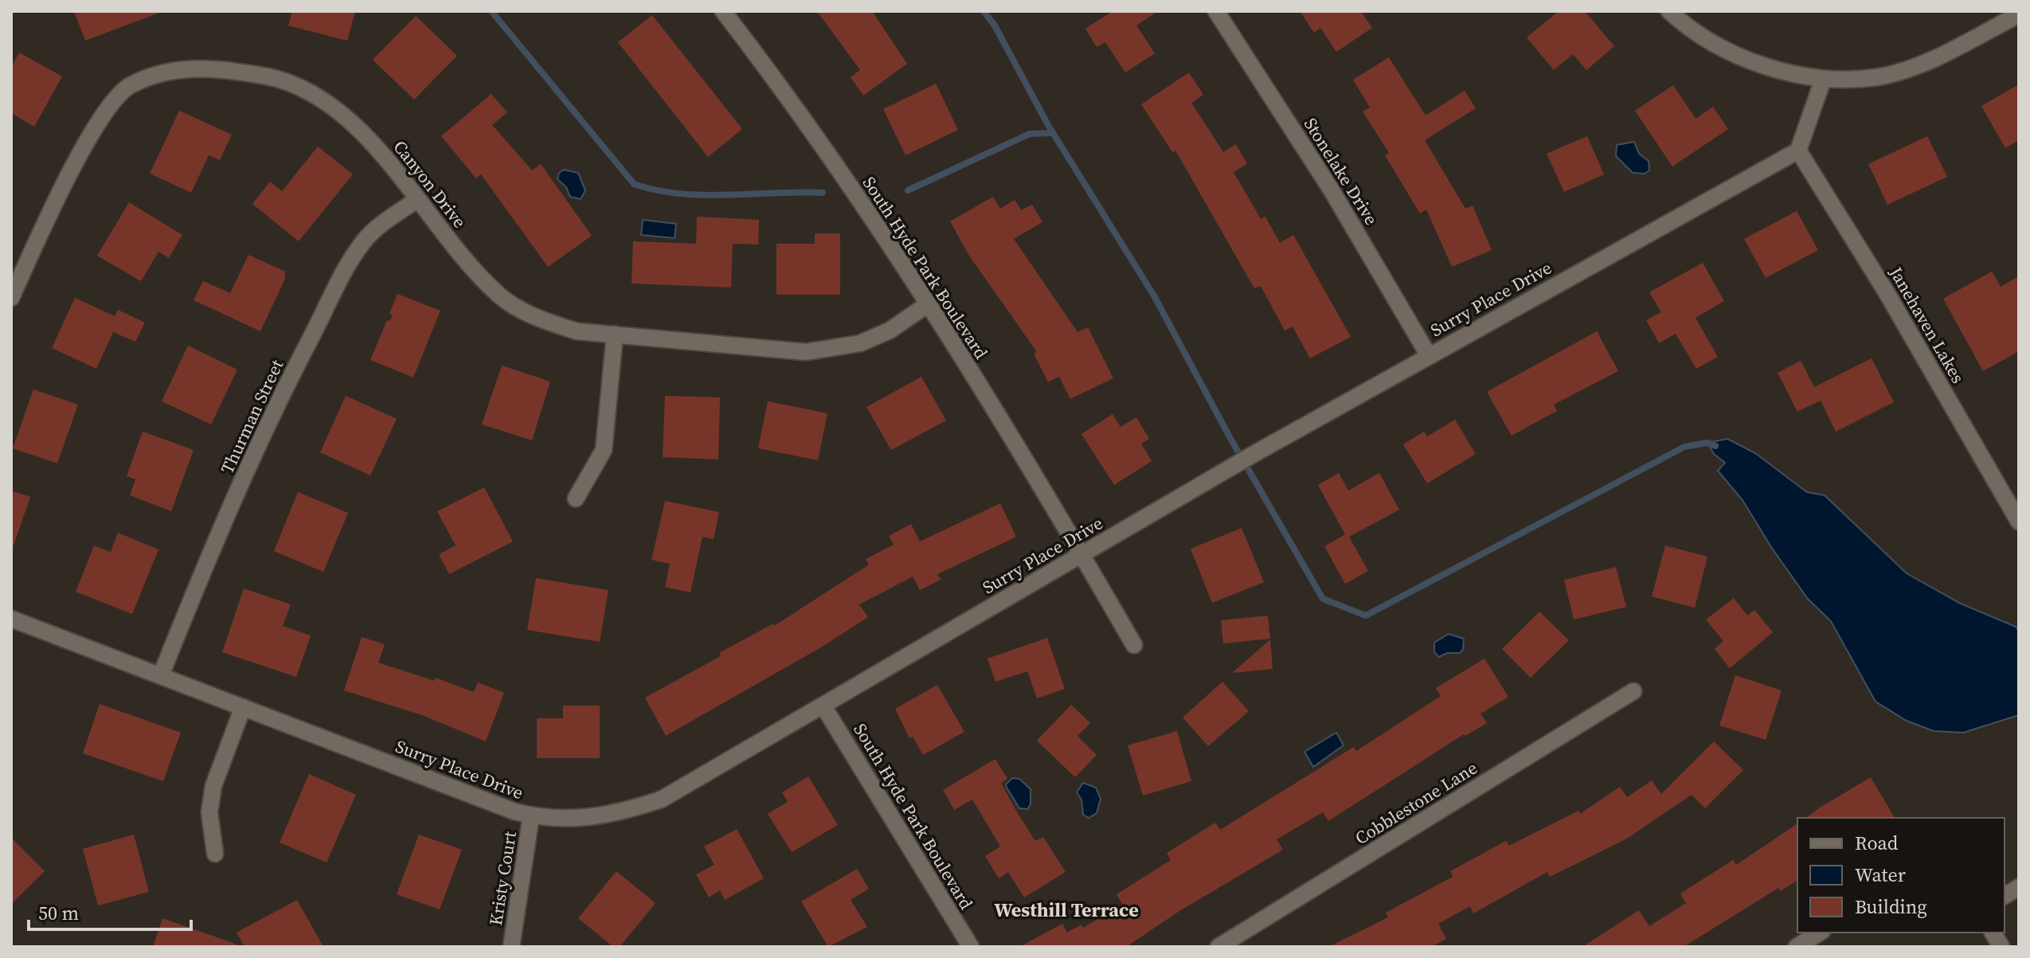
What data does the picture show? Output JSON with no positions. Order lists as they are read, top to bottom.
{
  "streets": {
    "street": [
      "Stonelake Drive",
      "Canyon Drive",
      "South Hyde Park Boulevard",
      "Surry Place Drive",
      "Janehaven Lakes",
      "Thurman Street",
      "Cobblestone Lane",
      "Kristy Court"
    ]
  },
  "crossings": [
    ["Stonelake Drive", "Surry Place Drive"],
    ["Canyon Drive", "South Hyde Park Boulevard"],
    ["Canyon Drive", "Thurman Street"],
    ["South Hyde Park Boulevard", "Surry Place Drive"],
    ["Surry Place Drive", "Janehaven Lakes"],
    ["Surry Place Drive", "Thurman Street"],
    ["Surry Place Drive", "Kristy Court"]
  ],
  "districts": ["Westhill Terrace"],
  "legend": ["Road", "Water", "Building"],
  "scale_bar": "50 m"
}
